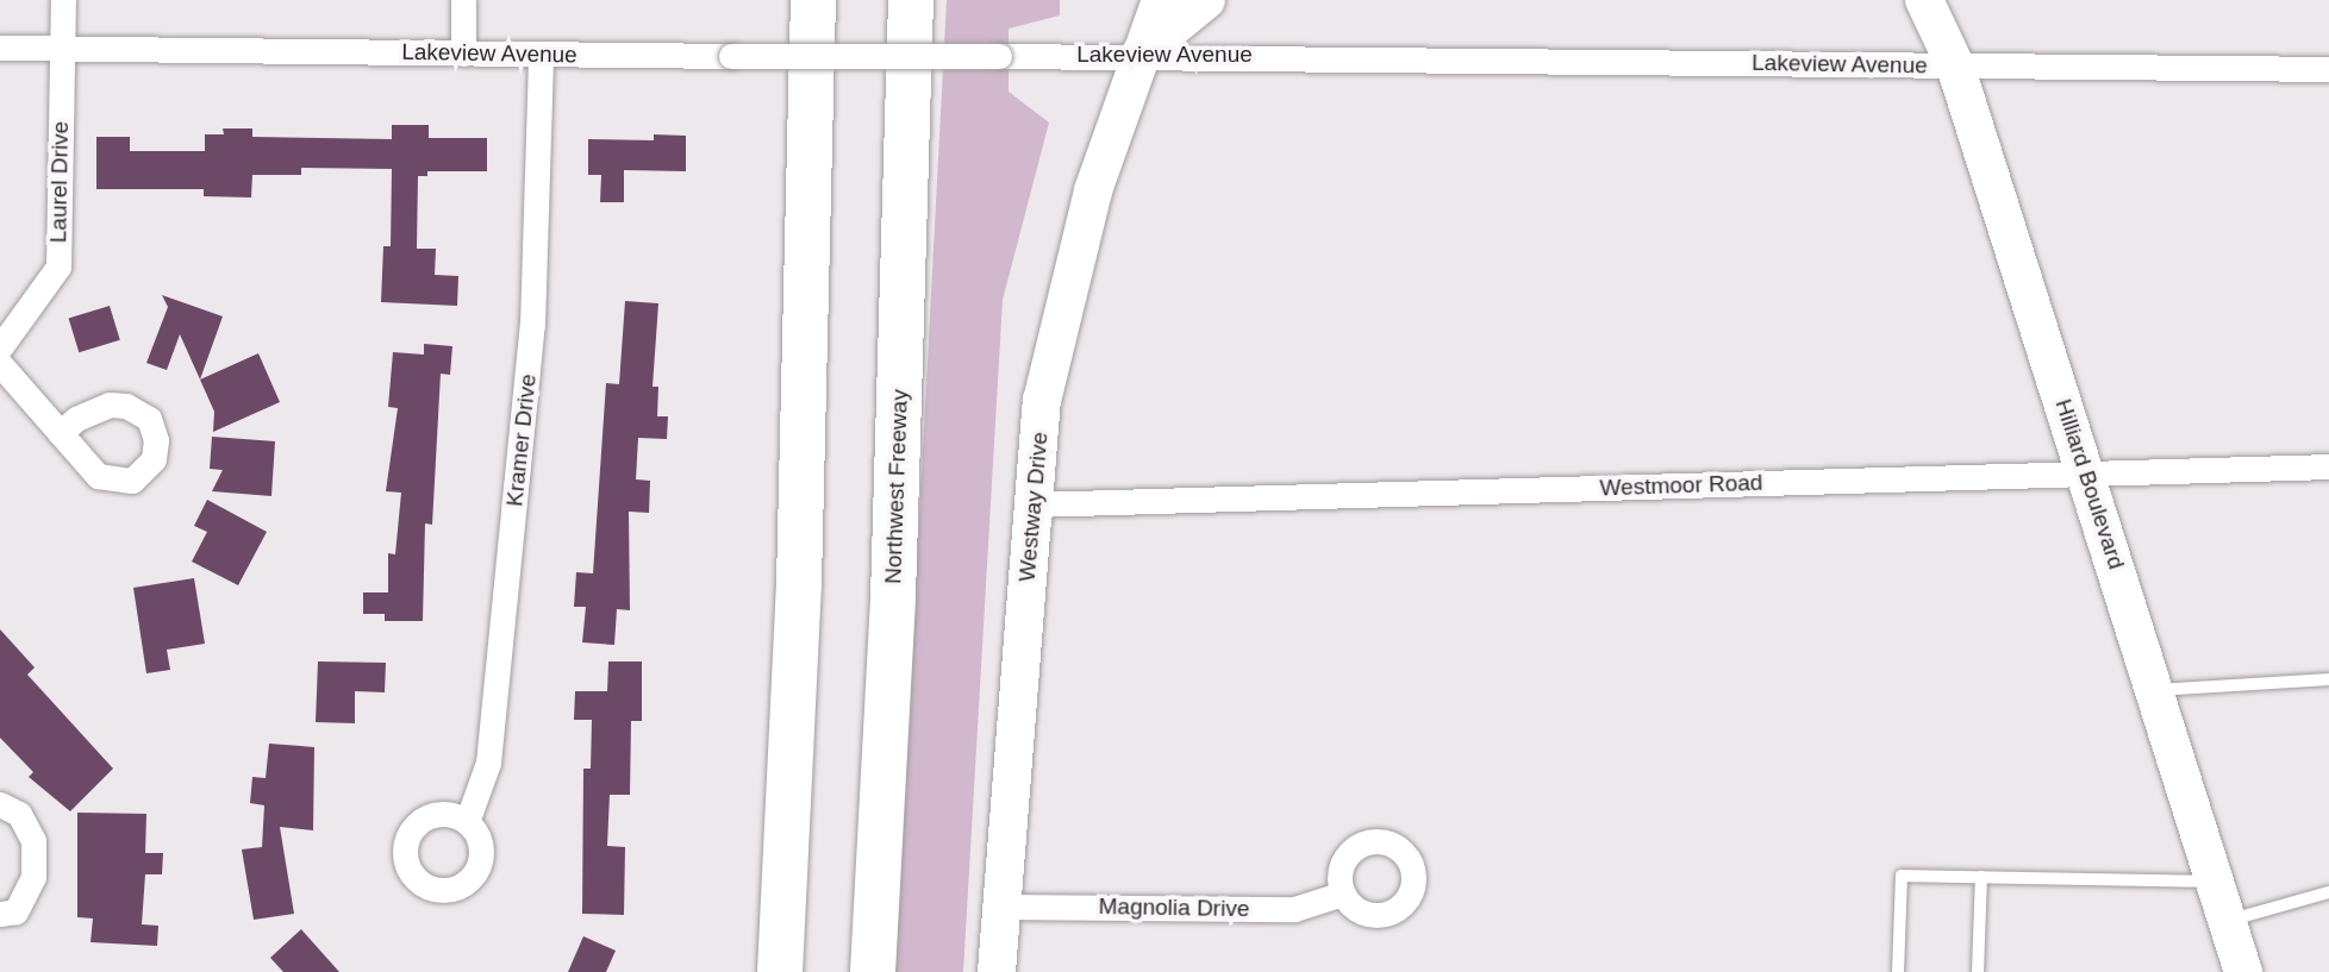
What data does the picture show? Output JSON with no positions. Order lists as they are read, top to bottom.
{
  "streets": {
    "highway": ["Northwest Freeway"],
    "main road": ["Hilliard Boulevard", "Westway Drive"],
    "street": [
      "Lakeview Avenue",
      "Laurel Drive",
      "Kramer Drive",
      "Westmoor Road",
      "Magnolia Drive"
    ]
  },
  "crossings": [
    ["Lakeview Avenue", "Laurel Drive"],
    ["Lakeview Avenue", "Kramer Drive"],
    ["Lakeview Avenue", "Hilliard Boulevard"],
    ["Lakeview Avenue", "Westway Drive"],
    ["Hilliard Boulevard", "Westmoor Road"],
    ["Westmoor Road", "Westway Drive"],
    ["Westway Drive", "Magnolia Drive"]
  ]
}
